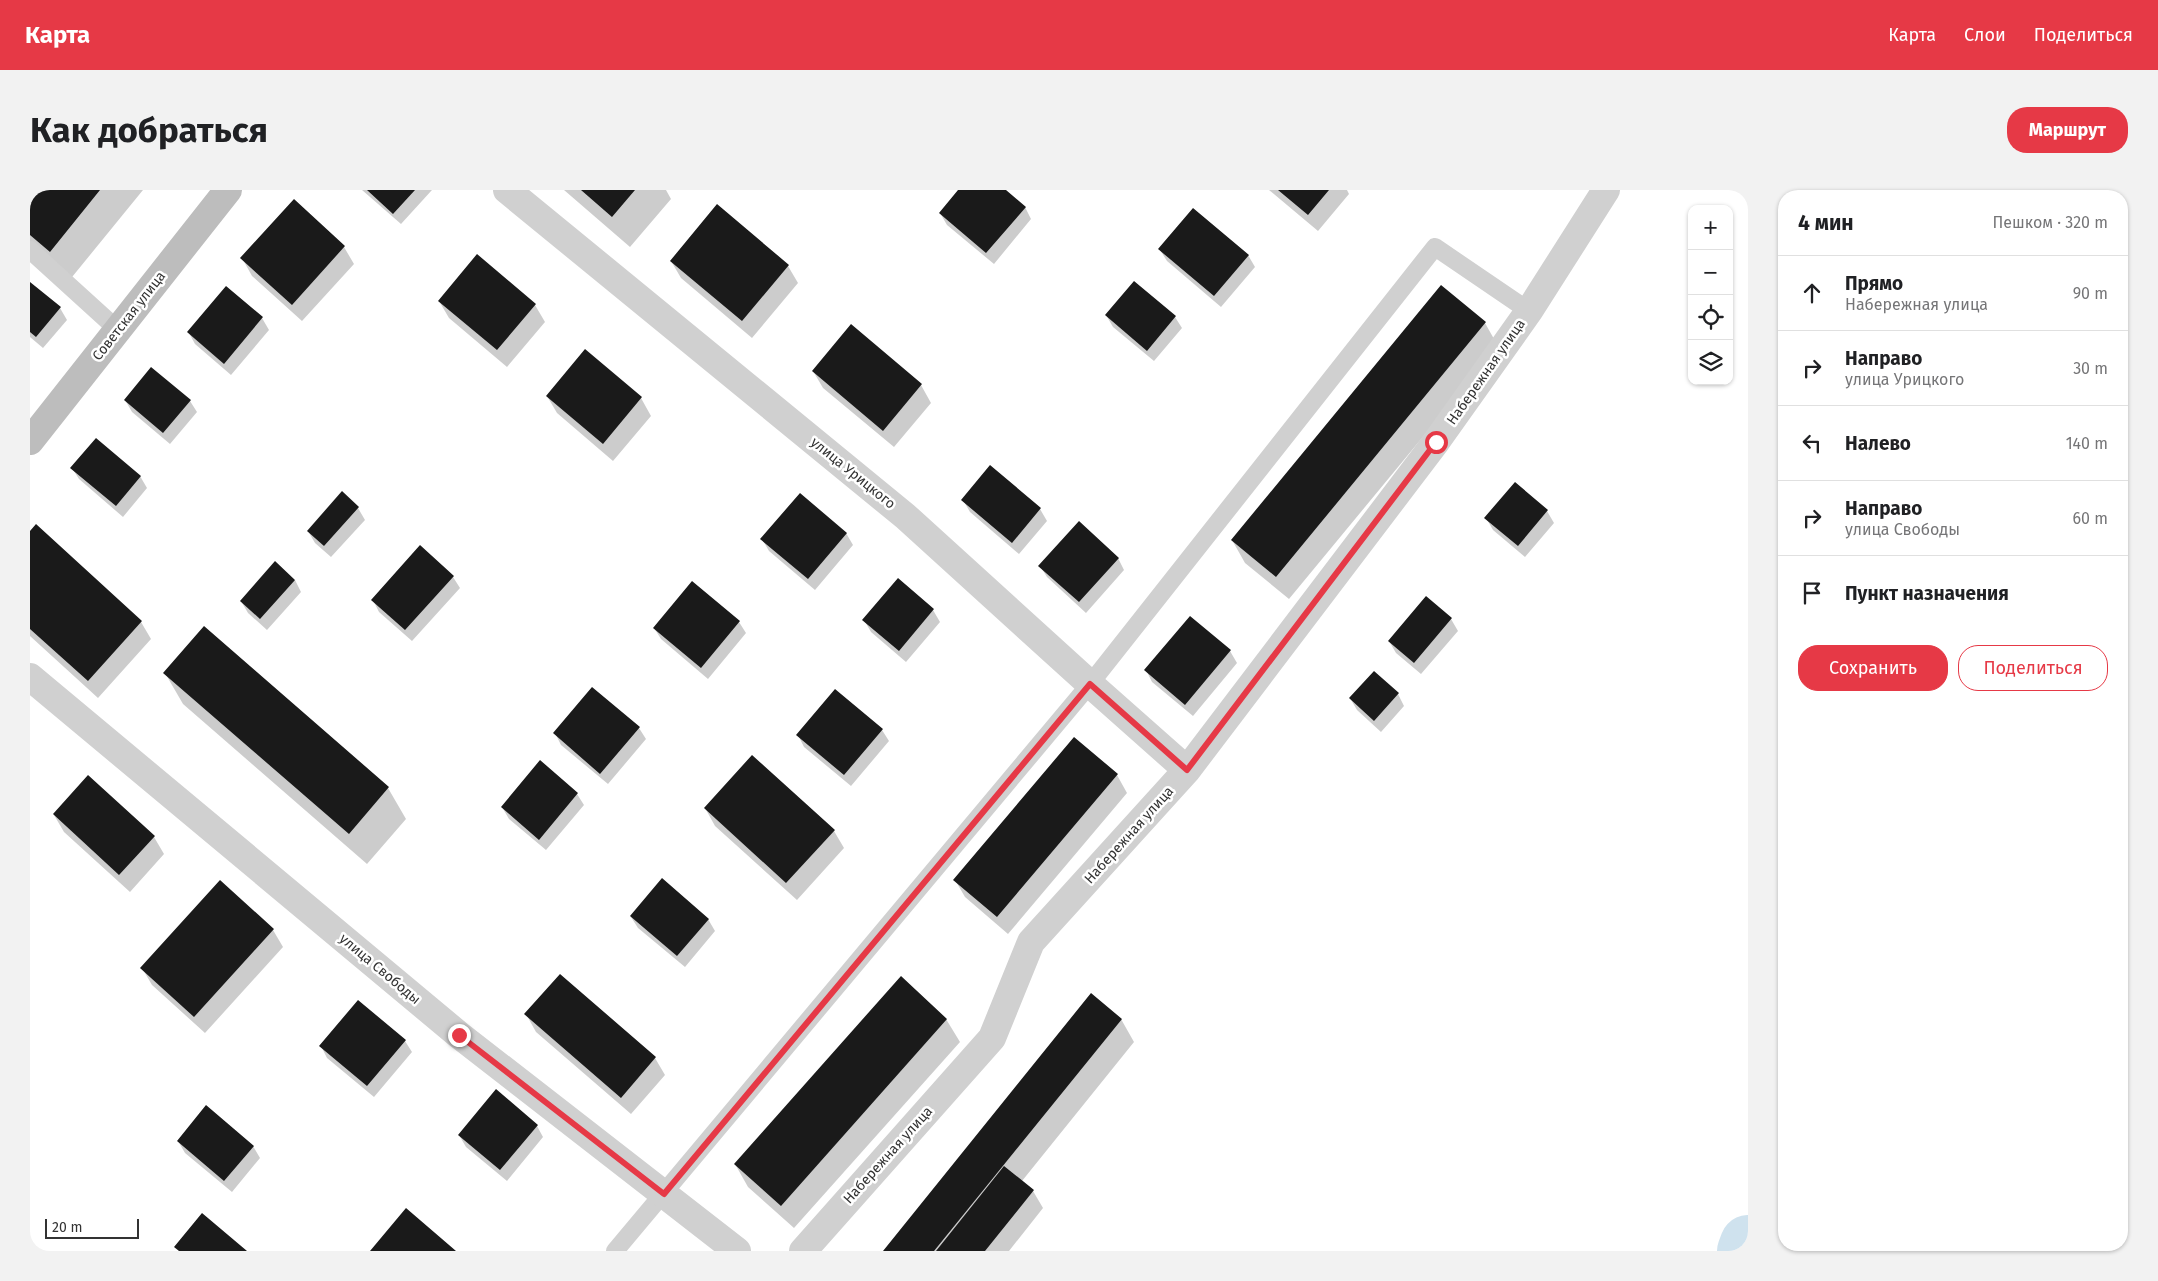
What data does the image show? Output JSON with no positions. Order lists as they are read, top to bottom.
{
  "streets": {
    "main road": ["Советская улица"],
    "street": ["Набережная улица", "улица Урицкого", "улица Свободы"]
  },
  "crossings": [
    ["Набережная улица", "улица Урицкого"]
  ],
  "scale_bar": "20 m",
  "page": {
    "header": "Карта",
    "nav": ["Карта", "Слои", "Поделиться"],
    "buttons": [
      "Маршрут",
      ["Сохранить", "Поделиться"]
    ],
    "title": "Как добраться",
    "heading": ["4 мин", "Пешком · 320 m"],
    "map_buttons": ["+", "−"],
    "list": [
      ["Прямо", "Набережная улица", "90 m"],
      ["Направо", "улица Урицкого", "30 m"],
      ["Налево", "140 m"],
      ["Направо", "улица Свободы", "60 m"],
      "Пункт назначения"
    ],
    "scale": "20 m"
  }
}
